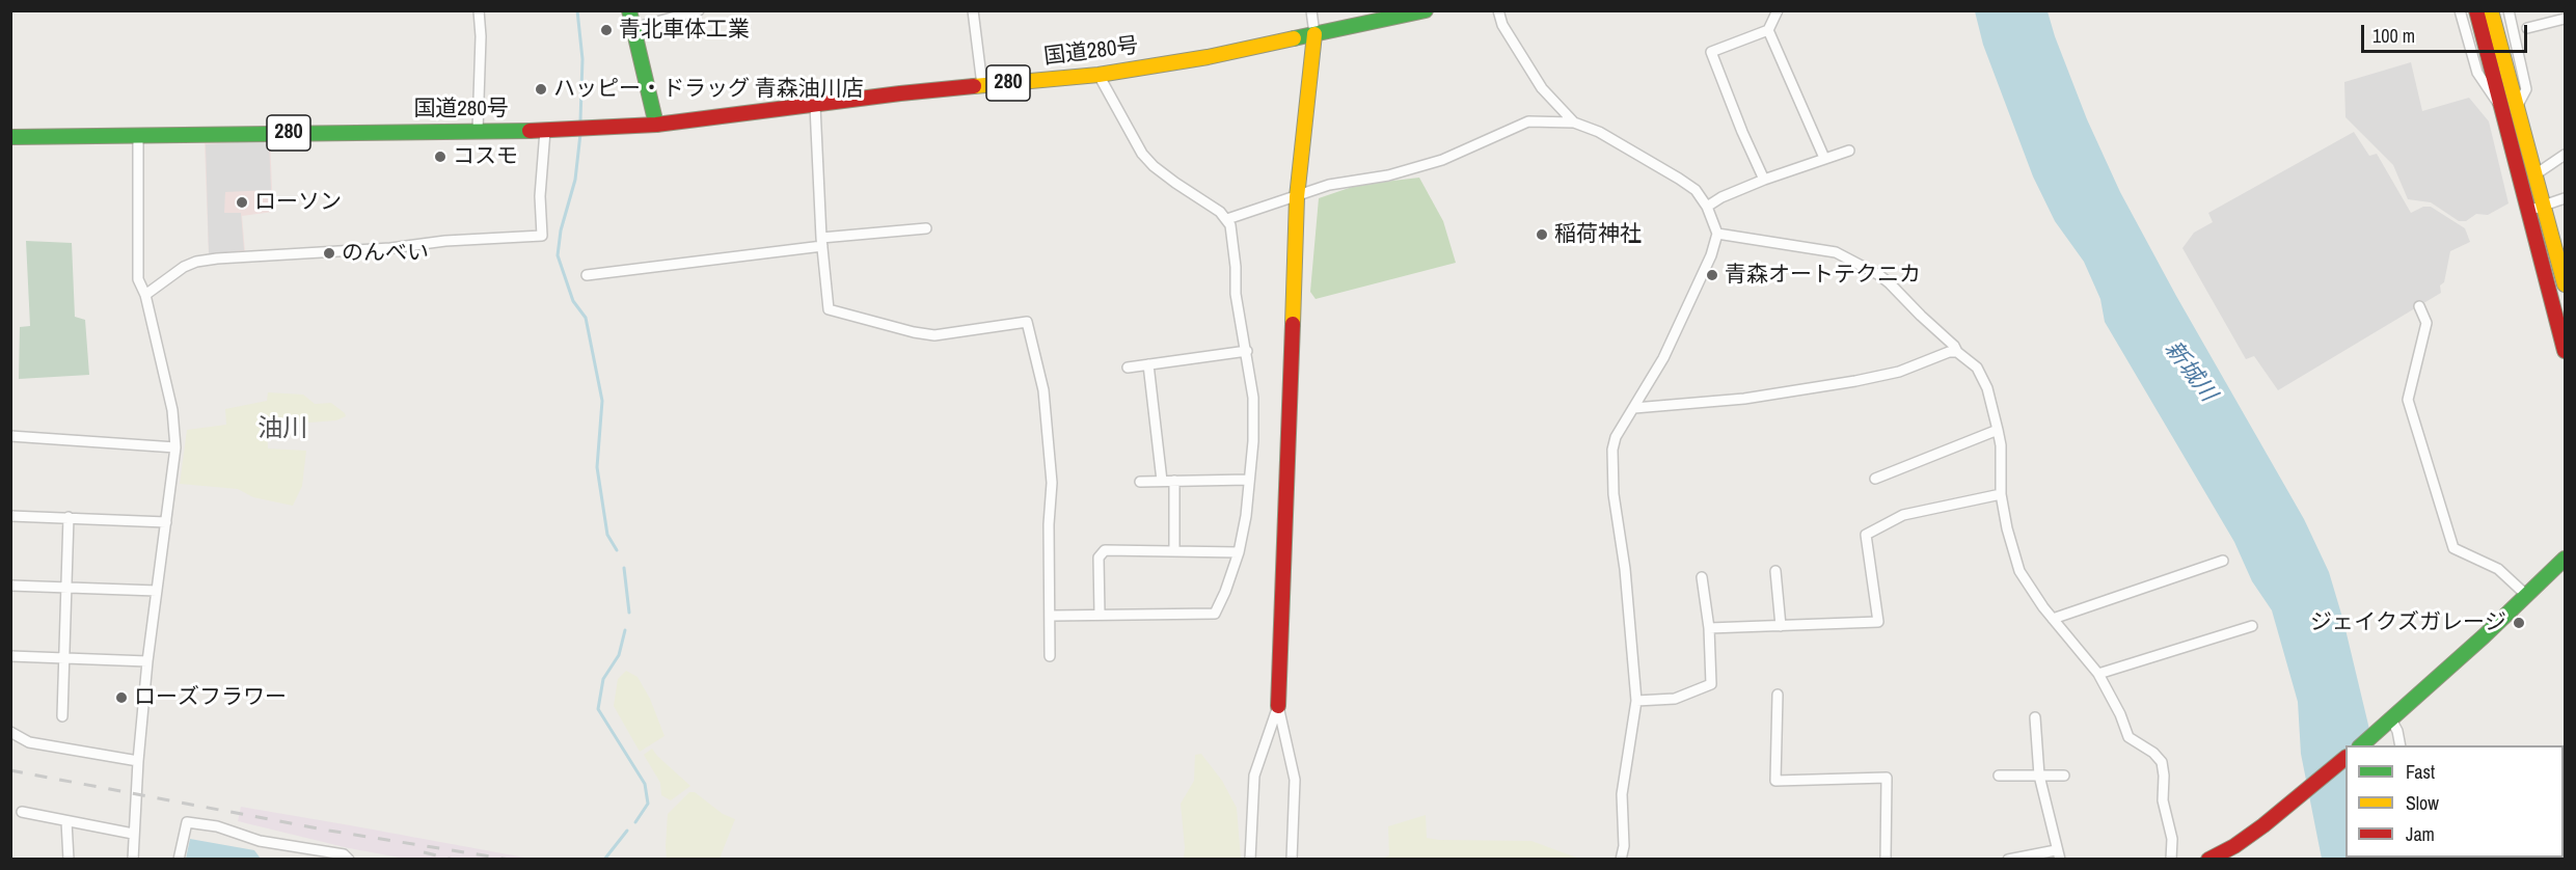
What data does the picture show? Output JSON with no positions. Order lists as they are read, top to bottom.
{
  "streets": {
    "main road": ["国道280号", "280"]
  },
  "districts": ["油川"],
  "water": ["新城川"],
  "places": [
    "青北車体工業",
    "ハッピー・ドラッグ 青森油川店",
    "コスモ",
    "ローソン",
    "稲荷神社",
    "のんべい",
    "青森オートテクニカ",
    "ジェイクズガレージ",
    "ローズフラワー"
  ],
  "legend": ["Fast", "Slow", "Jam"],
  "scale_bar": "100 m"
}
